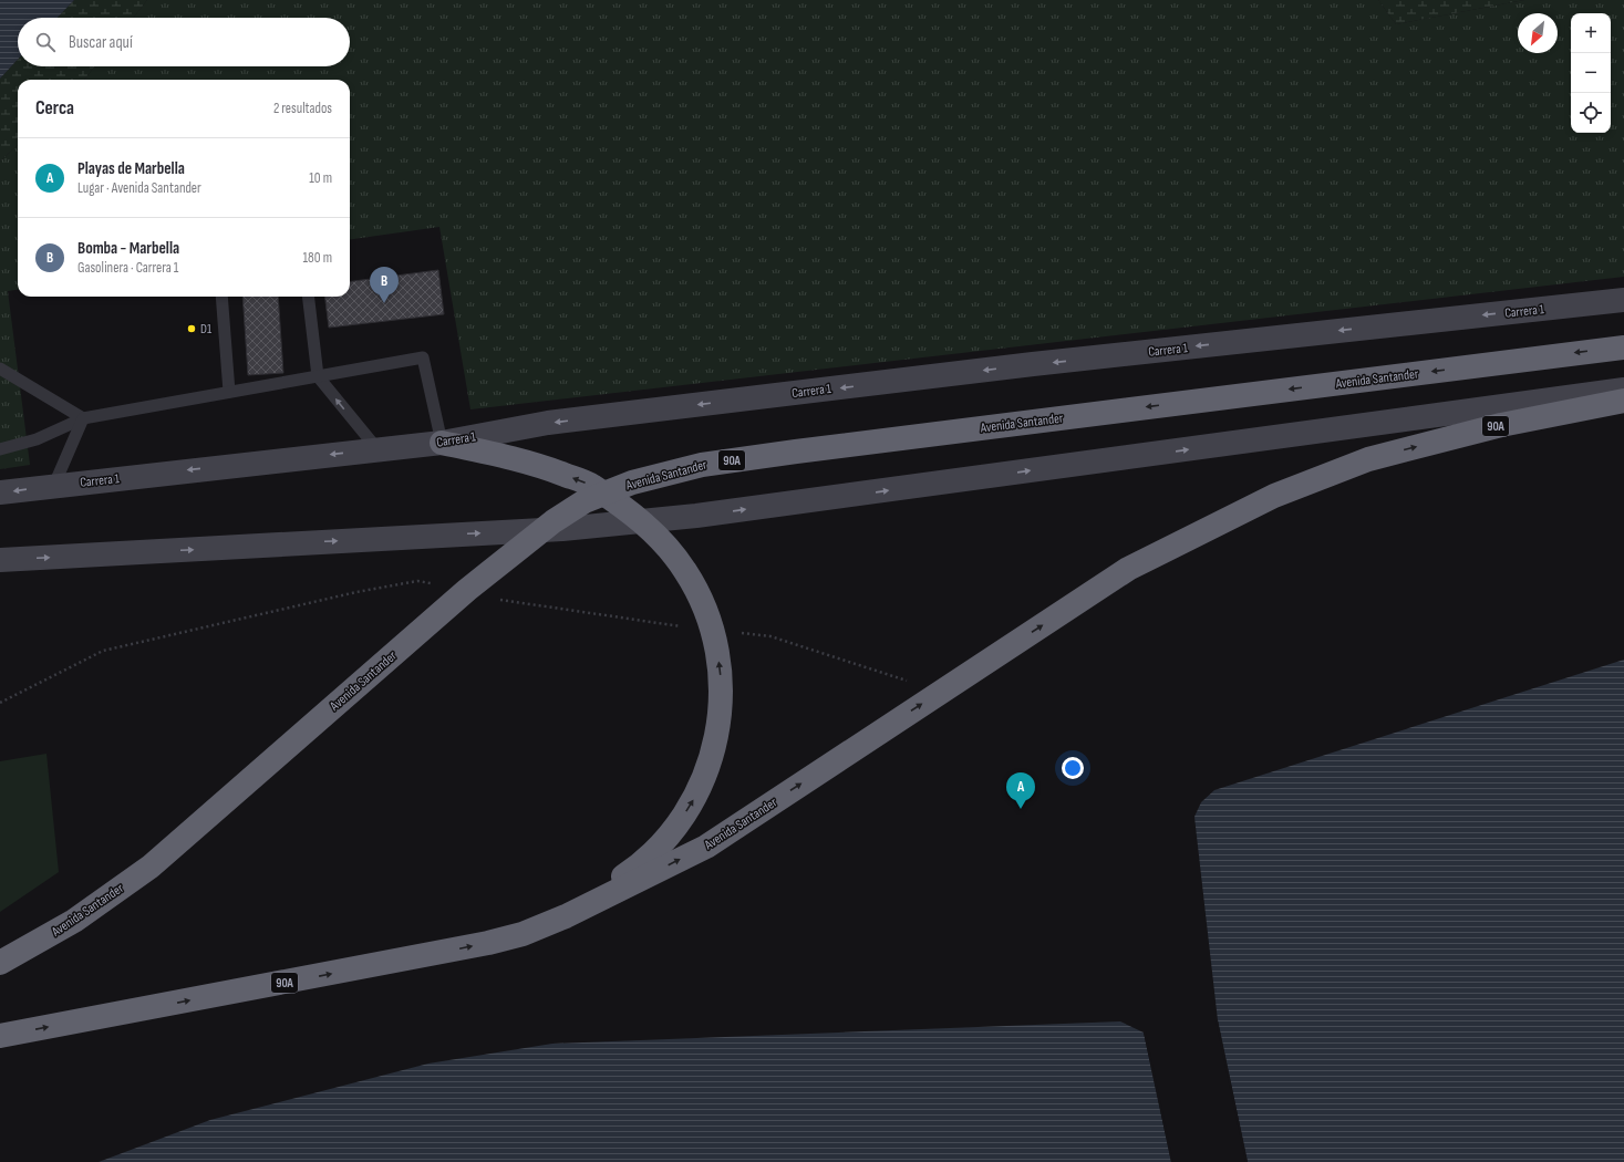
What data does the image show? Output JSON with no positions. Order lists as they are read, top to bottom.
{
  "streets": {
    "highway": ["Avenida Santander", "90A"],
    "main road": ["Carrera 1"]
  },
  "places": ["D1"],
  "north": "bottom left",
  "page": {
    "map_buttons": ["+", "−"],
    "search": "Buscar aquí",
    "heading": ["Cerca", "2 resultados"],
    "list": [
      {
        "mark": "A",
        "name": "Playas de Marbella",
        "note": "Lugar · Avenida Santander",
        "value": "10 m"
      },
      {
        "mark": "B",
        "name": "Bomba - Marbella",
        "note": "Gasolinera · Carrera 1",
        "value": "180 m"
      }
    ],
    "pins": ["B", "A"]
  }
}
